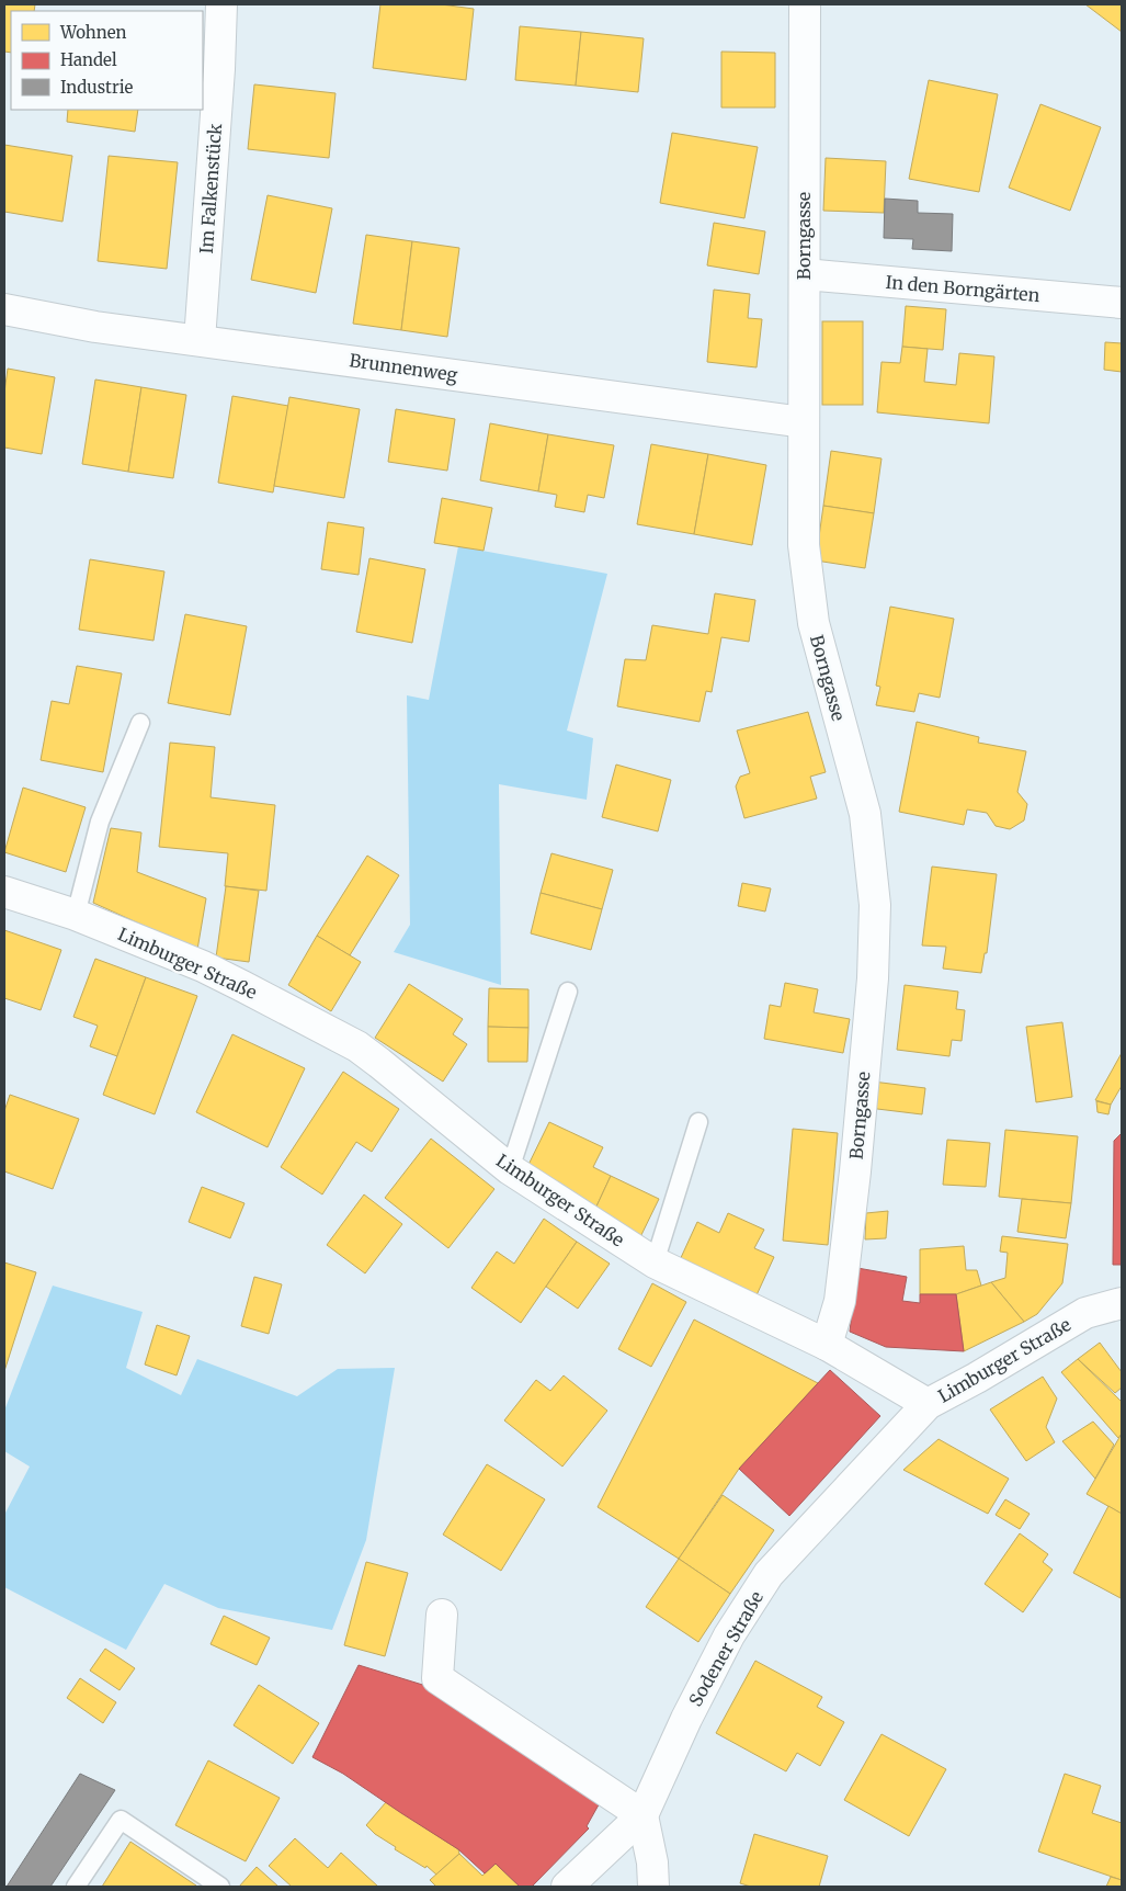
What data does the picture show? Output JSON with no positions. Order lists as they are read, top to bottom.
{
  "streets": {
    "street": [
      "Im Falkenstück",
      "Borngasse",
      "In den Borngärten",
      "Brunnenweg",
      "Limburger Straße",
      "Sodener Straße"
    ]
  },
  "crossings": [
    ["Im Falkenstück", "Brunnenweg"],
    ["Borngasse", "In den Borngärten"],
    ["Borngasse", "Brunnenweg"],
    ["Borngasse", "Limburger Straße"],
    ["Limburger Straße", "Sodener Straße"]
  ],
  "legend": ["Wohnen", "Handel", "Industrie"]
}
